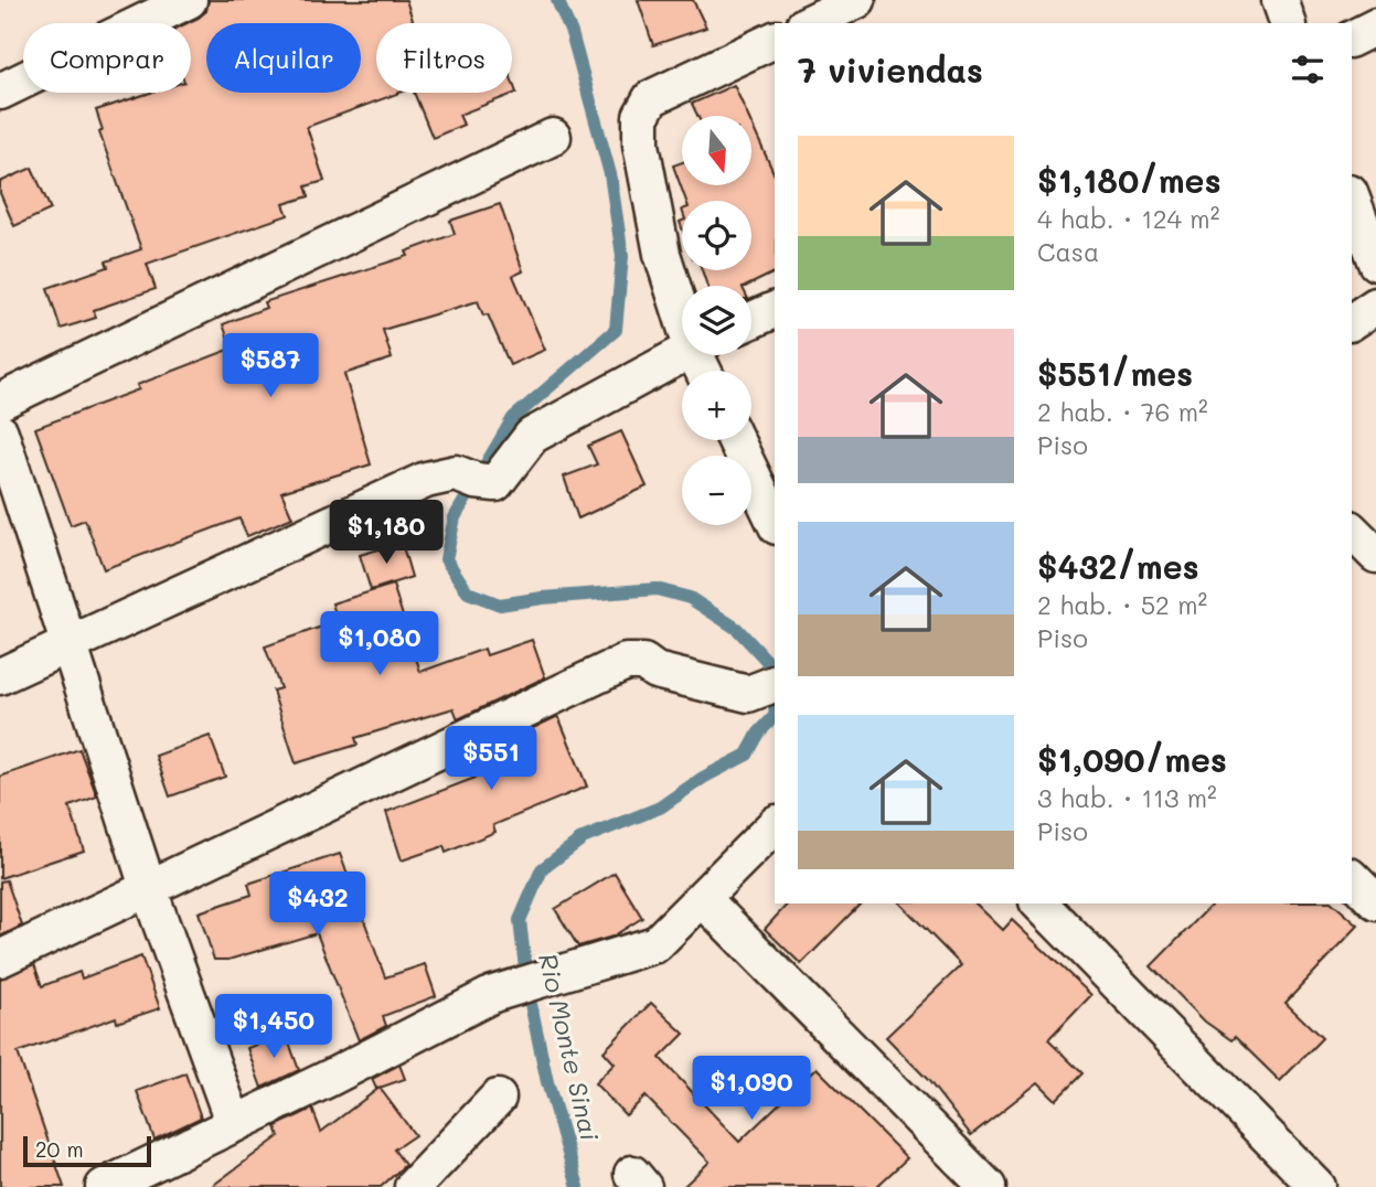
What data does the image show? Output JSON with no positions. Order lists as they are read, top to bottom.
{
  "water": ["Rio Monte Sinai"],
  "scale_bar": "20 m",
  "north": "bottom",
  "page": {
    "chip": ["Comprar", "Alquilar", "Filtros"],
    "heading": "7 viviendas",
    "map_buttons": ["+", "−"],
    "list": [
      {
        "name": "$1,180/mes",
        "note": "4 hab. · 124 m² · Casa"
      },
      {
        "name": "$551/mes",
        "note": "2 hab. · 76 m² · Piso"
      },
      {
        "name": "$432/mes",
        "note": "2 hab. · 52 m² · Piso"
      },
      {
        "name": "$1,090/mes",
        "note": "3 hab. · 113 m² · Piso"
      }
    ],
    "price": [
      "$587",
      "$1,180",
      "$1,080",
      "$551",
      "$432",
      "$1,450",
      "$1,090"
    ],
    "scale": "20 m"
  }
}
